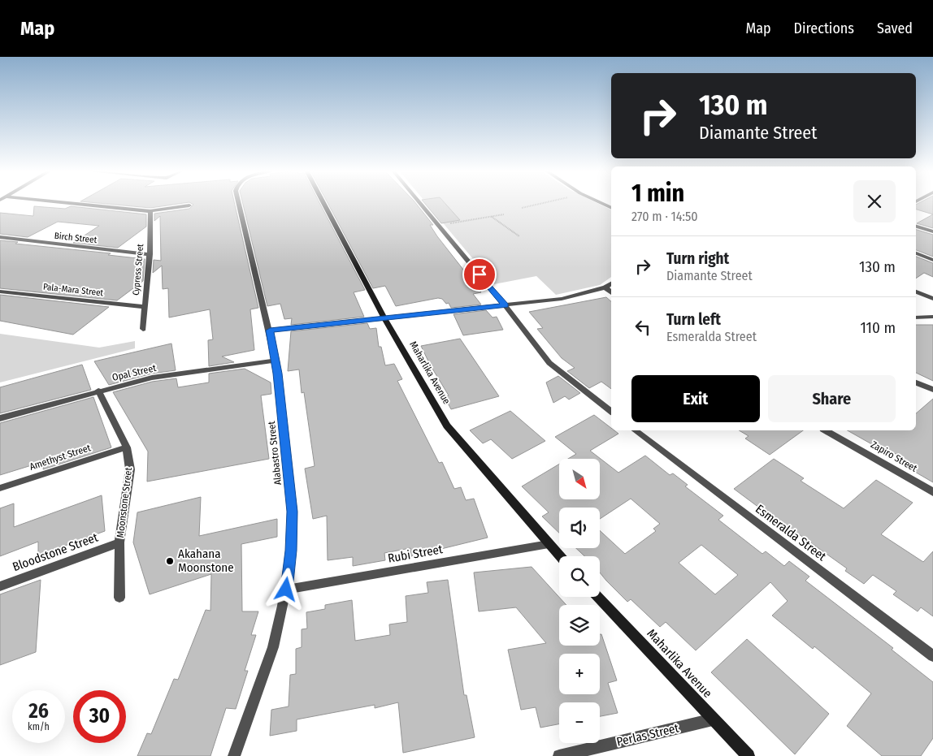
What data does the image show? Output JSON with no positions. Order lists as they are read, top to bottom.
{
  "streets": {
    "street": [
      "Birch Street",
      "Cypress Street",
      "Pala-Mara Street",
      "Opal Street",
      "Maharlika Avenue",
      "Alabastro Street",
      "Zapiro Street",
      "Amethyst Street",
      "Moonstone Street",
      "Esmeralda Street",
      "Bloodstone Street",
      "Rubi Street",
      "Perlas Street"
    ]
  },
  "crossings": [
    ["Birch Street", "Cypress Street"],
    ["Cypress Street", "Pala-Mara Street"],
    ["Opal Street", "Alabastro Street"],
    ["Opal Street", "Moonstone Street"],
    ["Maharlika Avenue", "Rubi Street"],
    ["Maharlika Avenue", "Perlas Street"],
    ["Alabastro Street", "Rubi Street"],
    ["Amethyst Street", "Moonstone Street"],
    ["Moonstone Street", "Bloodstone Street"]
  ],
  "places": ["Akahana Moonstone"],
  "north": "bottom right",
  "page": {
    "header": "Map",
    "nav": ["Map", "Directions", "Saved"],
    "turn": ["130 m", "Diamante Street"],
    "heading": ["1 min", "270 m · 14:50"],
    "list": [
      {
        "name": "Turn right",
        "note": "Diamante Street",
        "value": "130 m"
      },
      {
        "name": "Turn left",
        "note": "Esmeralda Street",
        "value": "110 m"
      }
    ],
    "buttons": ["Exit", "Share"],
    "map_buttons": ["+", "−"],
    "speed": "26 km/h",
    "limit": "30"
  }
}
